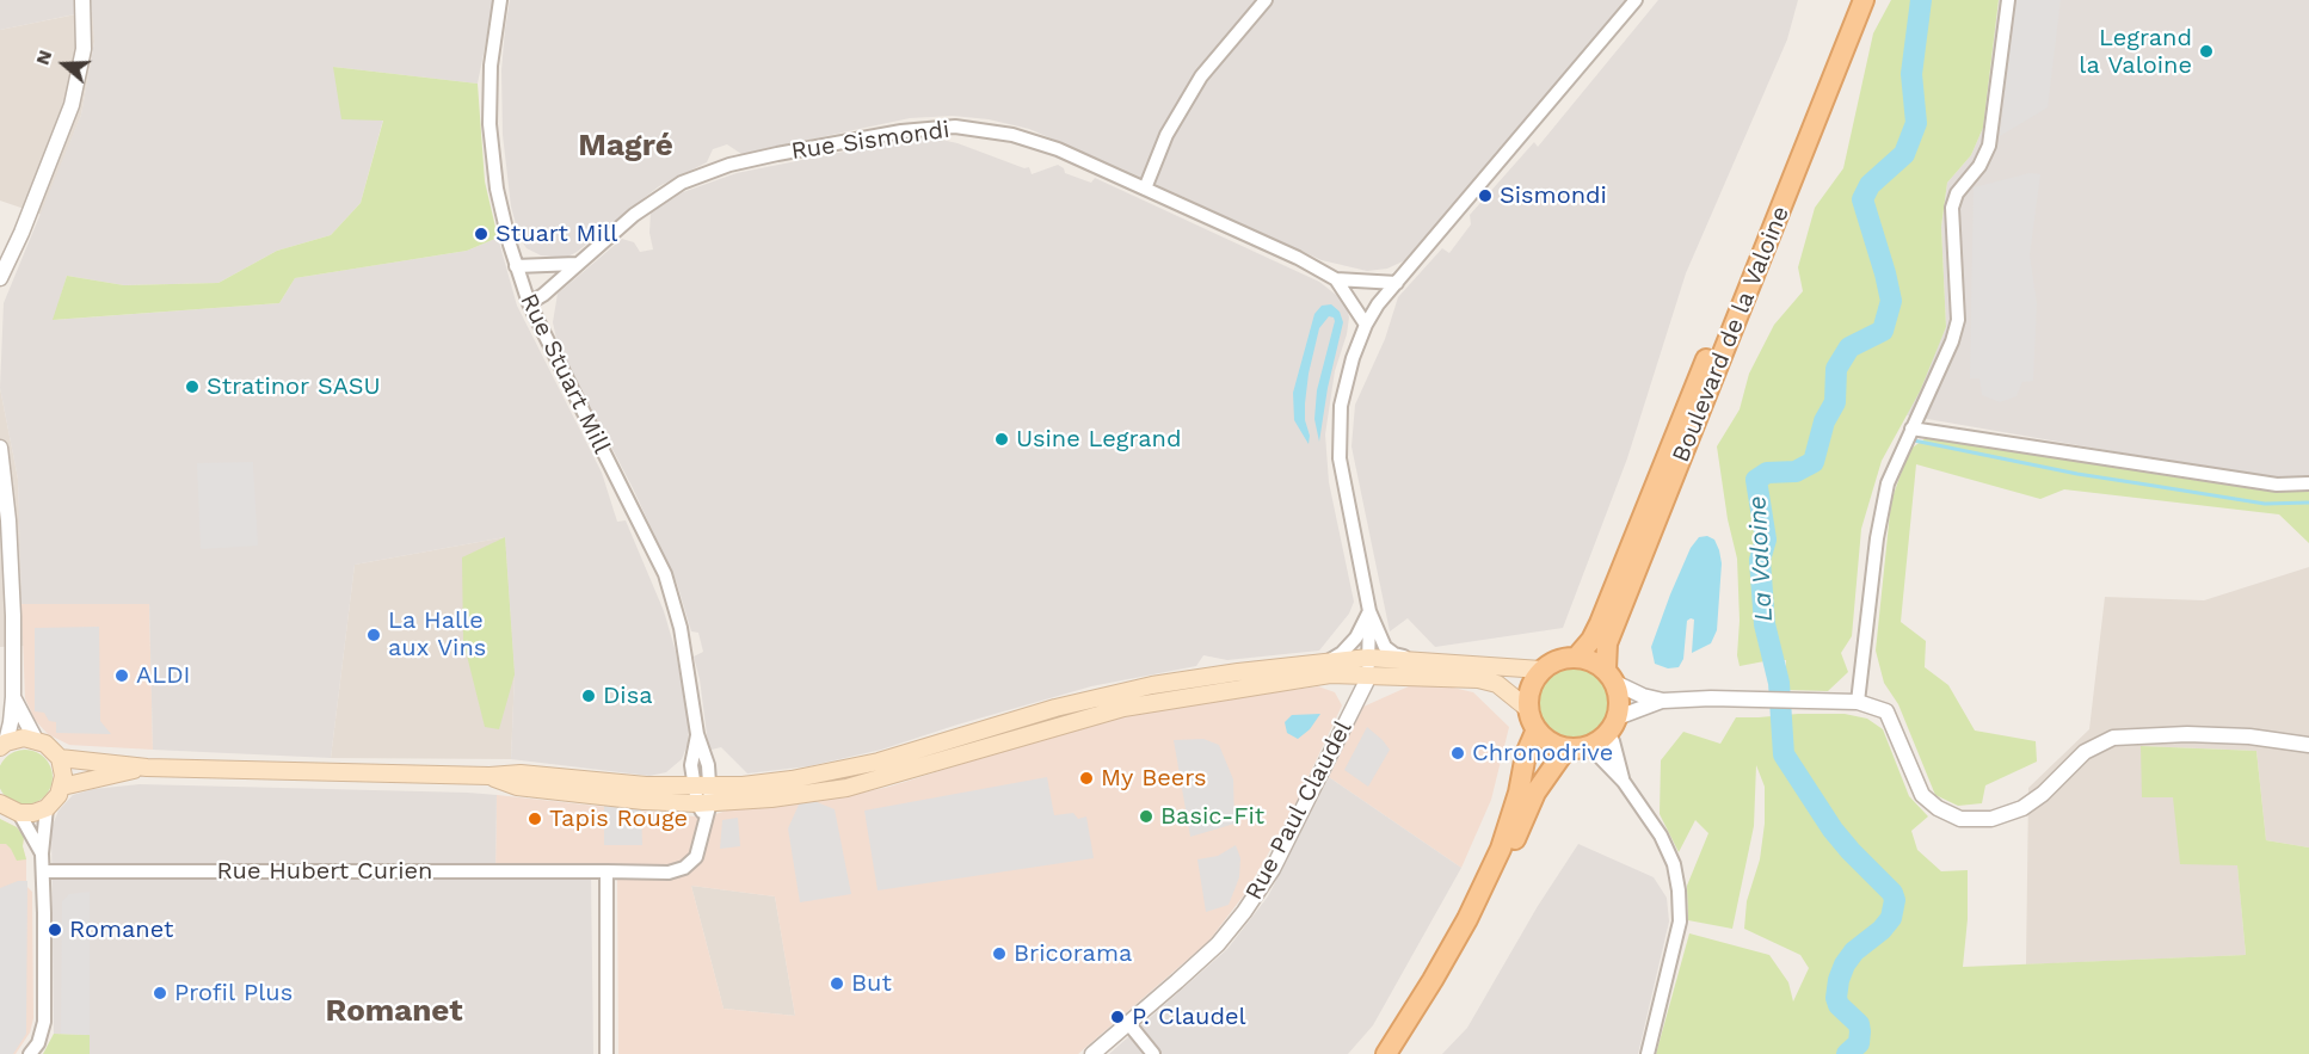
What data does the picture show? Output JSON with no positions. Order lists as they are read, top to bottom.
{
  "streets": {
    "main road": ["Boulevard de la Valoine"],
    "street": [
      "Rue Sismondi",
      "Rue Stuart Mill",
      "Rue Paul Claudel",
      "Rue Hubert Curien"
    ]
  },
  "crossings": [
    ["Rue Sismondi", "Rue Stuart Mill"],
    ["Rue Stuart Mill", "Rue Hubert Curien"]
  ],
  "districts": ["Magré", "Romanet"],
  "water": ["La Valoine"],
  "places": [
    "Legrand la Valoine",
    "Sismondi",
    "Stuart Mill",
    "Stratinor SASU",
    "Usine Legrand",
    "La Halle aux Vins",
    "ALDI",
    "Disa",
    "Chronodrive",
    "My Beers",
    "Basic-Fit",
    "Tapis Rouge",
    "Romanet",
    "Bricorama",
    "But",
    "Profil Plus",
    "P. Claudel"
  ],
  "north": "left"
}
